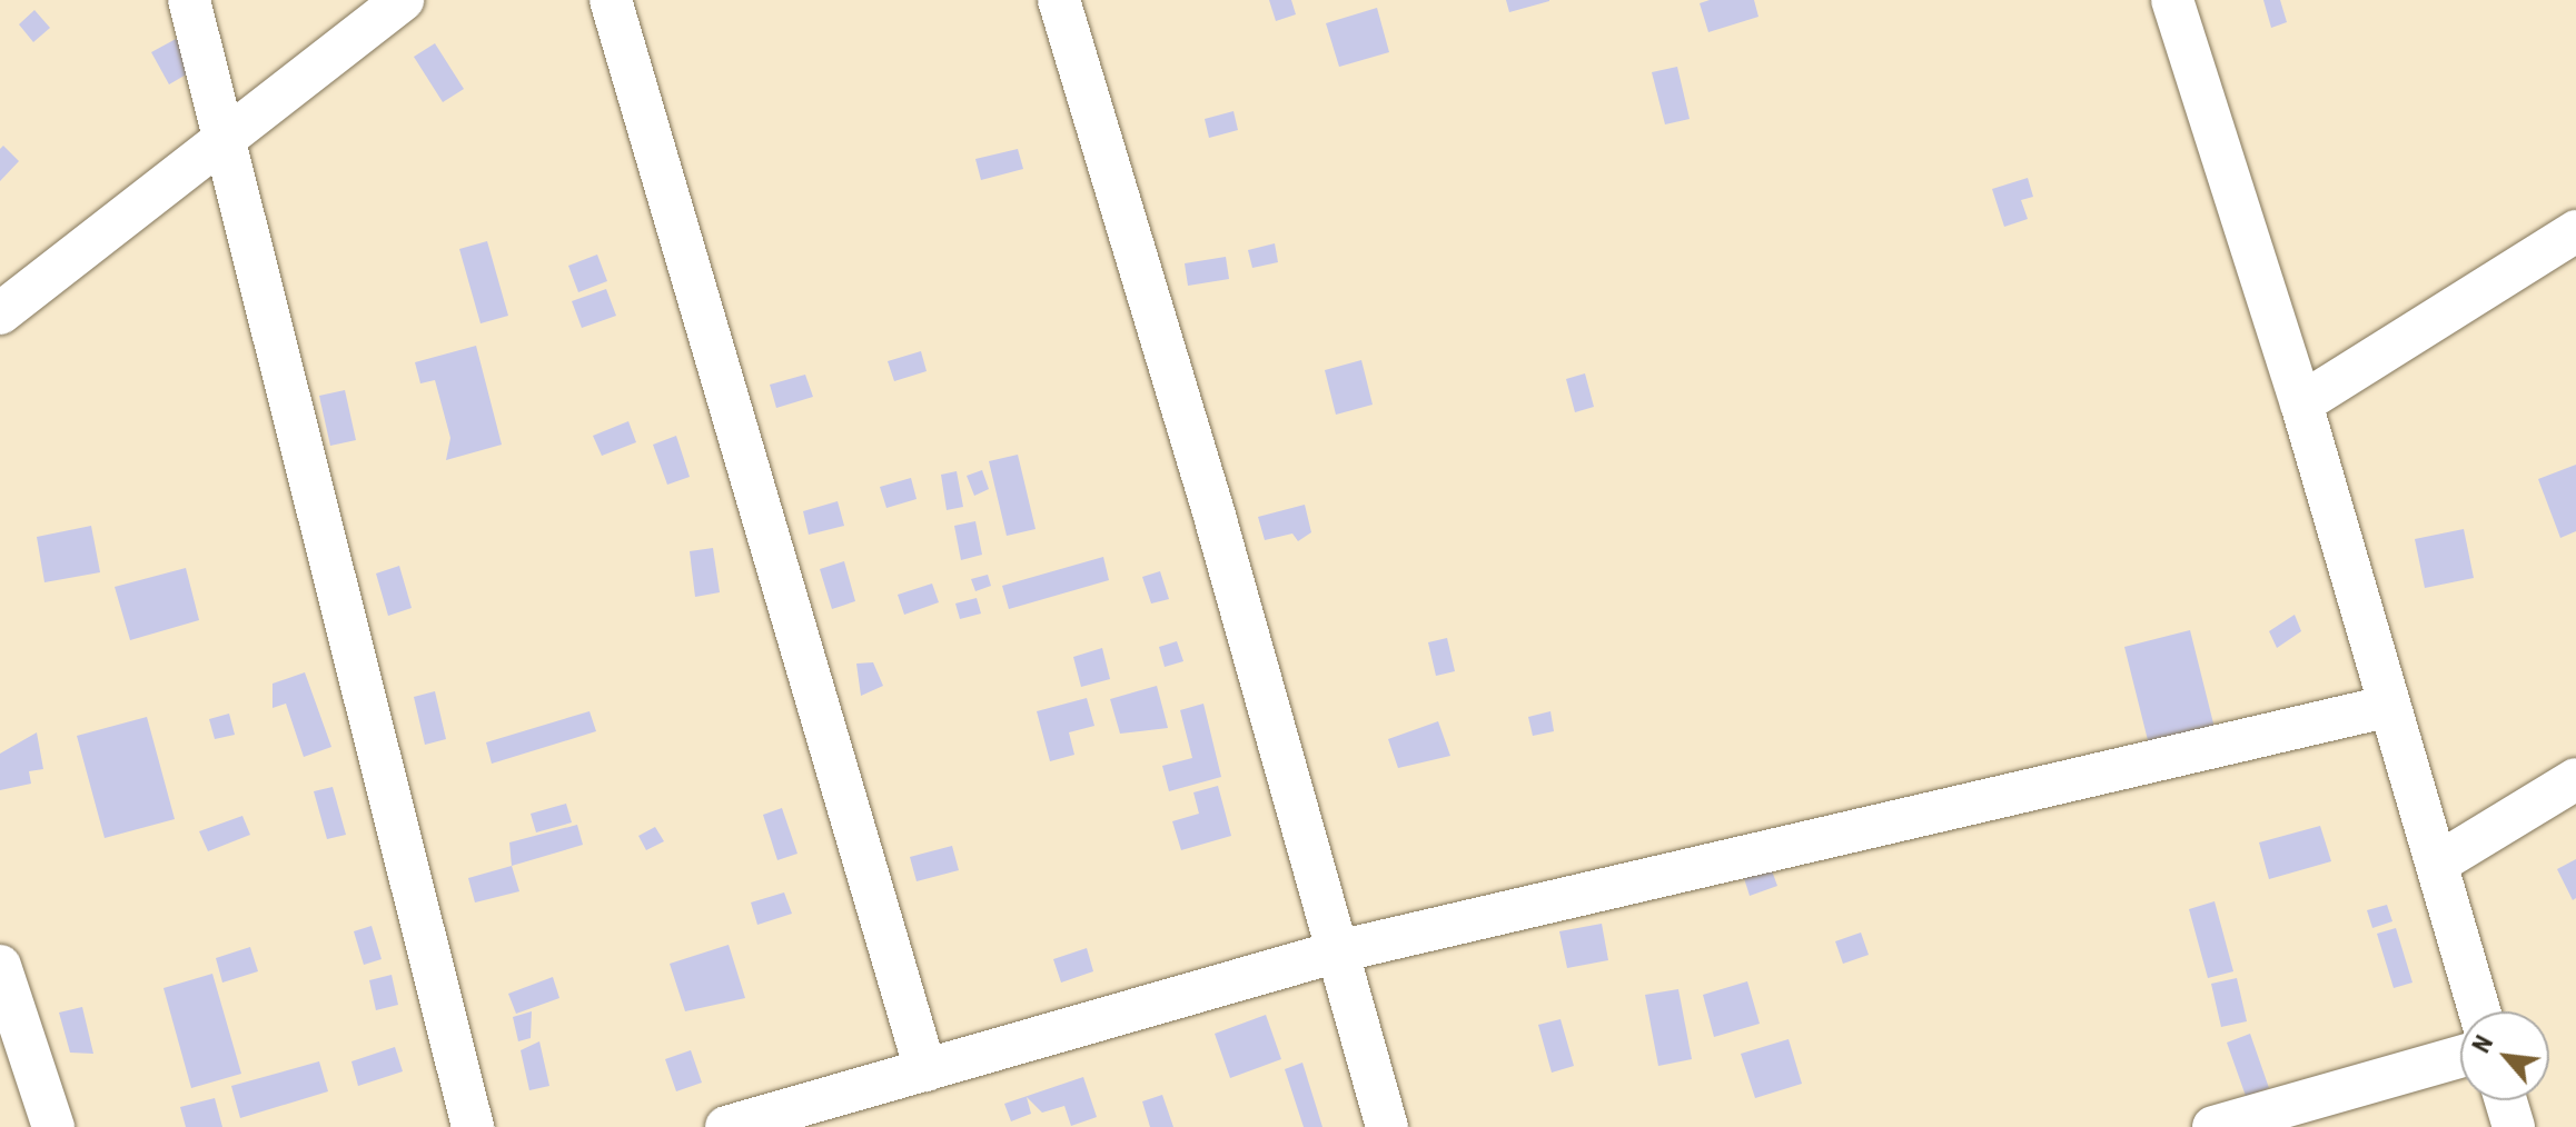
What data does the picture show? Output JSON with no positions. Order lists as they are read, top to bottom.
{
  "north": "top left"
}
